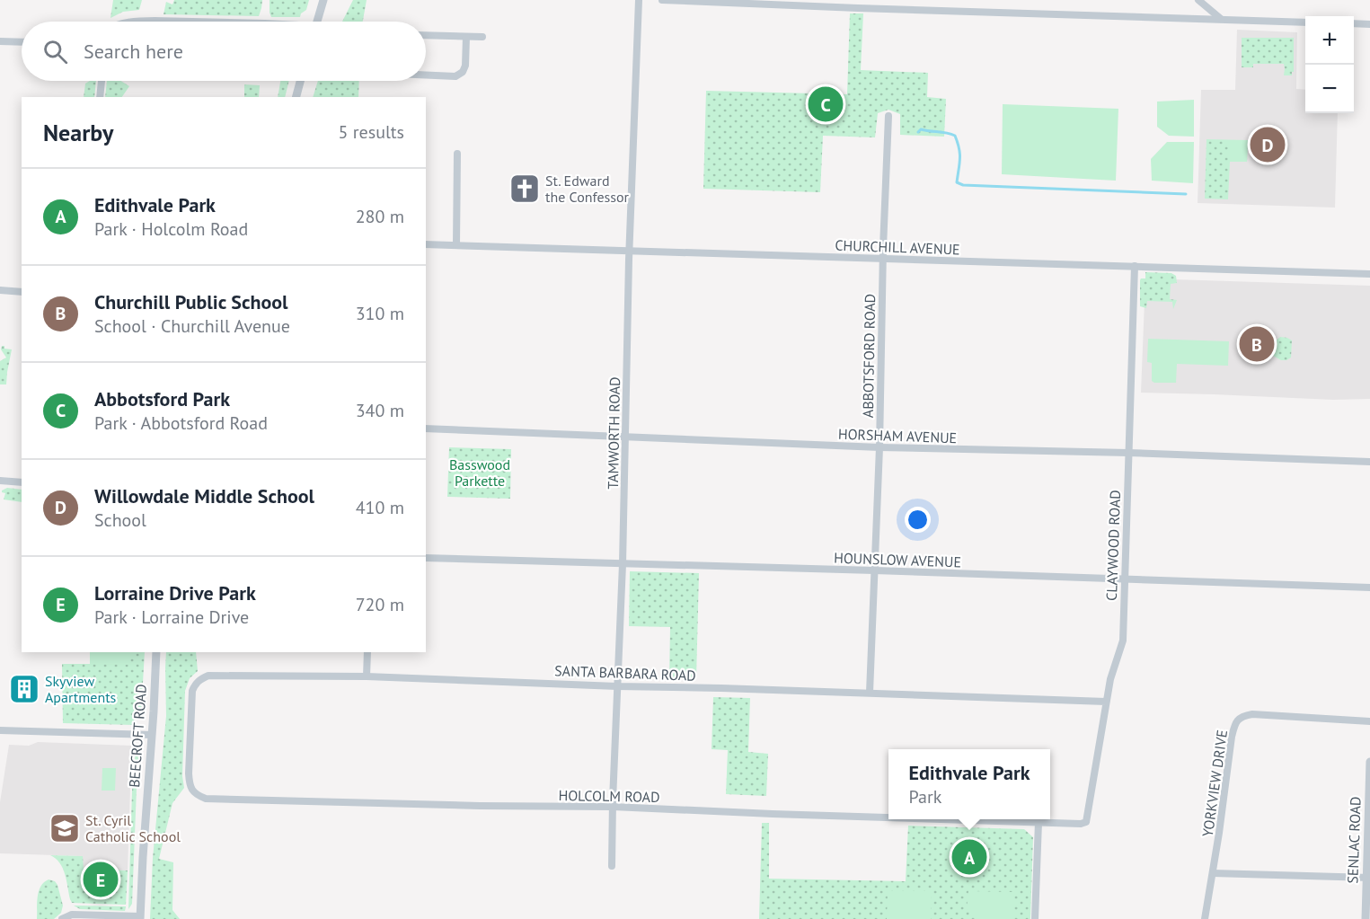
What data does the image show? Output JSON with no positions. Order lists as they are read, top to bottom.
{
  "streets": {
    "street": [
      "CHURCHILL AVENUE",
      "ABBOTSFORD ROAD",
      "TAMWORTH ROAD",
      "HORSHAM AVENUE",
      "CLAYWOOD ROAD",
      "HOUNSLOW AVENUE",
      "SANTA BARBARA ROAD",
      "BEECROFT ROAD",
      "YORKVIEW DRIVE",
      "HOLCOLM ROAD",
      "SENLAC ROAD"
    ]
  },
  "crossings": [
    ["CHURCHILL AVENUE", "ABBOTSFORD ROAD"],
    ["CHURCHILL AVENUE", "TAMWORTH ROAD"],
    ["CHURCHILL AVENUE", "CLAYWOOD ROAD"],
    ["ABBOTSFORD ROAD", "HORSHAM AVENUE"],
    ["ABBOTSFORD ROAD", "HOUNSLOW AVENUE"],
    ["ABBOTSFORD ROAD", "SANTA BARBARA ROAD"],
    ["TAMWORTH ROAD", "HORSHAM AVENUE"],
    ["TAMWORTH ROAD", "HOUNSLOW AVENUE"],
    ["TAMWORTH ROAD", "SANTA BARBARA ROAD"],
    ["TAMWORTH ROAD", "HOLCOLM ROAD"],
    ["HORSHAM AVENUE", "CLAYWOOD ROAD"],
    ["CLAYWOOD ROAD", "HOUNSLOW AVENUE"],
    ["CLAYWOOD ROAD", "SANTA BARBARA ROAD"],
    ["CLAYWOOD ROAD", "HOLCOLM ROAD"],
    ["SANTA BARBARA ROAD", "HOLCOLM ROAD"]
  ],
  "parks": ["Basswood Parkette"],
  "places": {
    "church": ["St. Edward the Confessor"],
    "building": ["Skyview Apartments"],
    "school or university": ["St. Cyril Catholic School"]
  },
  "page": {
    "map_buttons": ["+", "−"],
    "search": "Search here",
    "pins": [
      "C",
      "D",
      "B",
      "A",
      "E"
    ],
    "heading": ["Nearby", "5 results"],
    "list": [
      {
        "mark": "A",
        "name": "Edithvale Park",
        "note": "Park · Holcolm Road",
        "value": "280 m"
      },
      {
        "mark": "B",
        "name": "Churchill Public School",
        "note": "School · Churchill Avenue",
        "value": "310 m"
      },
      {
        "mark": "C",
        "name": "Abbotsford Park",
        "note": "Park · Abbotsford Road",
        "value": "340 m"
      },
      {
        "mark": "D",
        "name": "Willowdale Middle School",
        "note": "School",
        "value": "410 m"
      },
      {
        "mark": "E",
        "name": "Lorraine Drive Park",
        "note": "Park · Lorraine Drive",
        "value": "720 m"
      }
    ],
    "popup": ["Edithvale Park", "Park"]
  }
}
